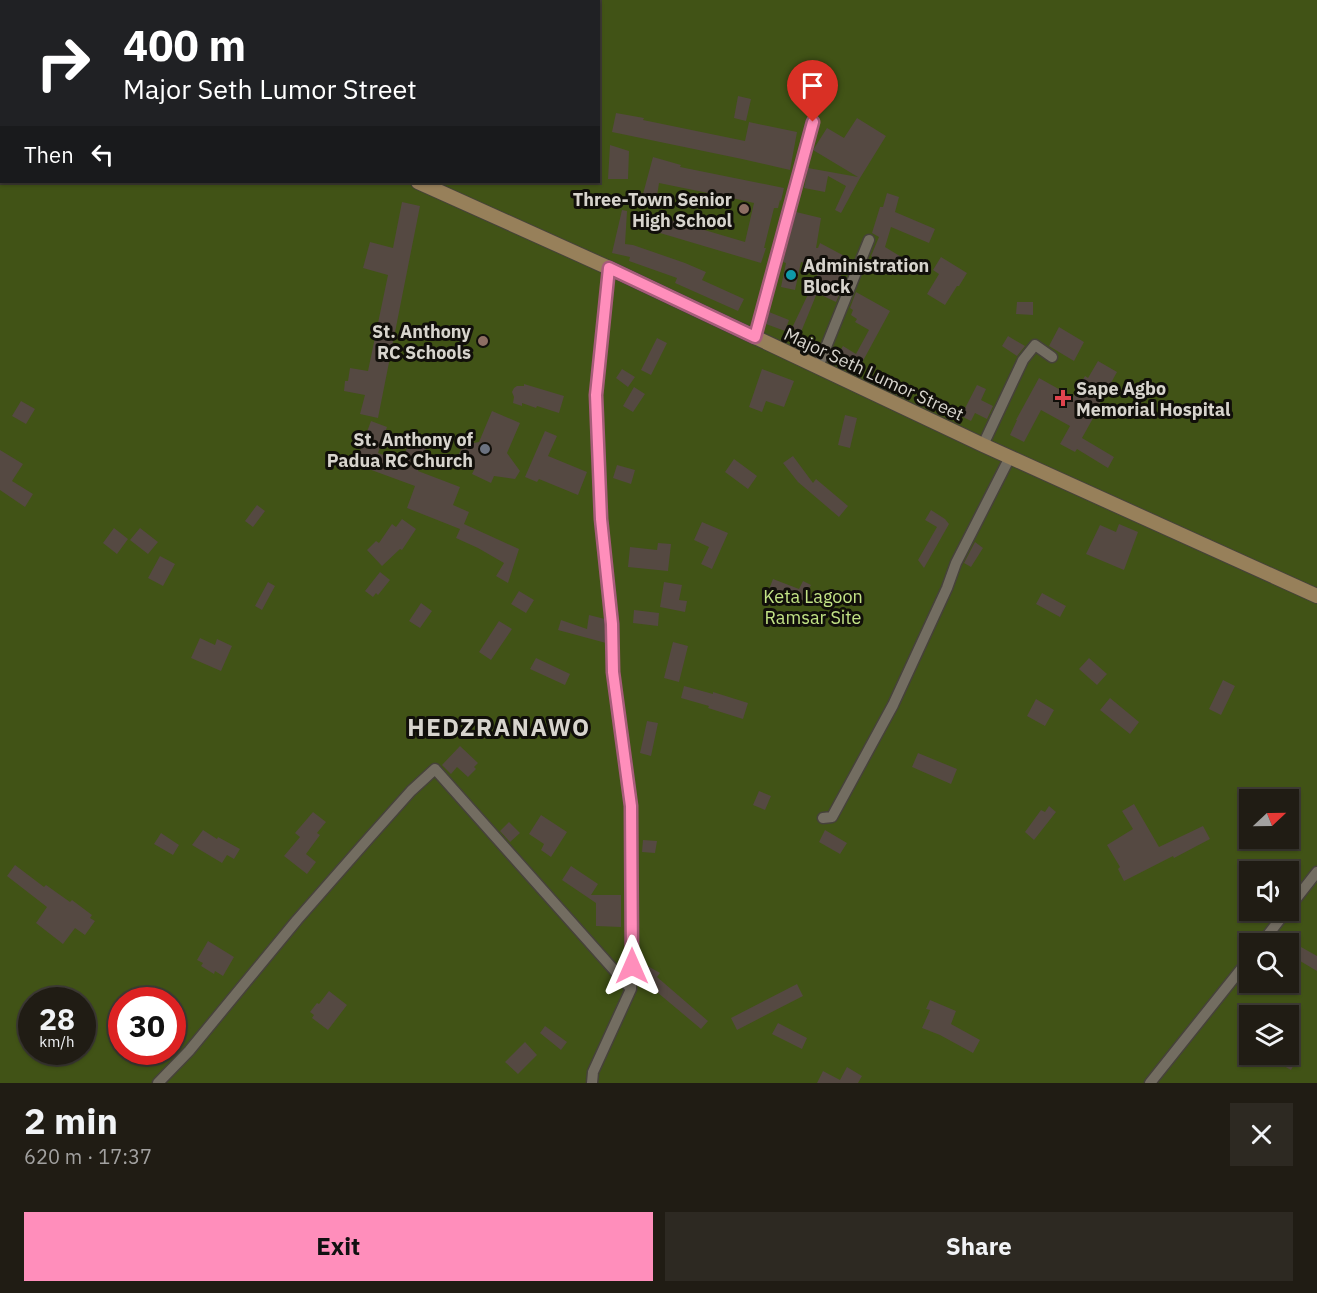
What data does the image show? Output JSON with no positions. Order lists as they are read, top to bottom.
{
  "streets": {
    "main road": ["Major Seth Lumor Street"]
  },
  "districts": ["HEDZRANAWO"],
  "parks": ["Keta Lagoon Ramsar Site"],
  "places": {
    "other": [
      "Three-Town Senior High School",
      "Administration Block",
      "St. Anthony RC Schools",
      "St. Anthony of Padua RC Church"
    ],
    "health": ["Sape Agbo Memorial Hospital"]
  },
  "north": "right",
  "page": {
    "turn": ["400 m", "Major Seth Lumor Street"],
    "then": "Then",
    "speed": "28 km/h",
    "limit": "30",
    "heading": ["2 min", "620 m · 17:37"],
    "buttons": ["Exit", "Share"]
  }
}
